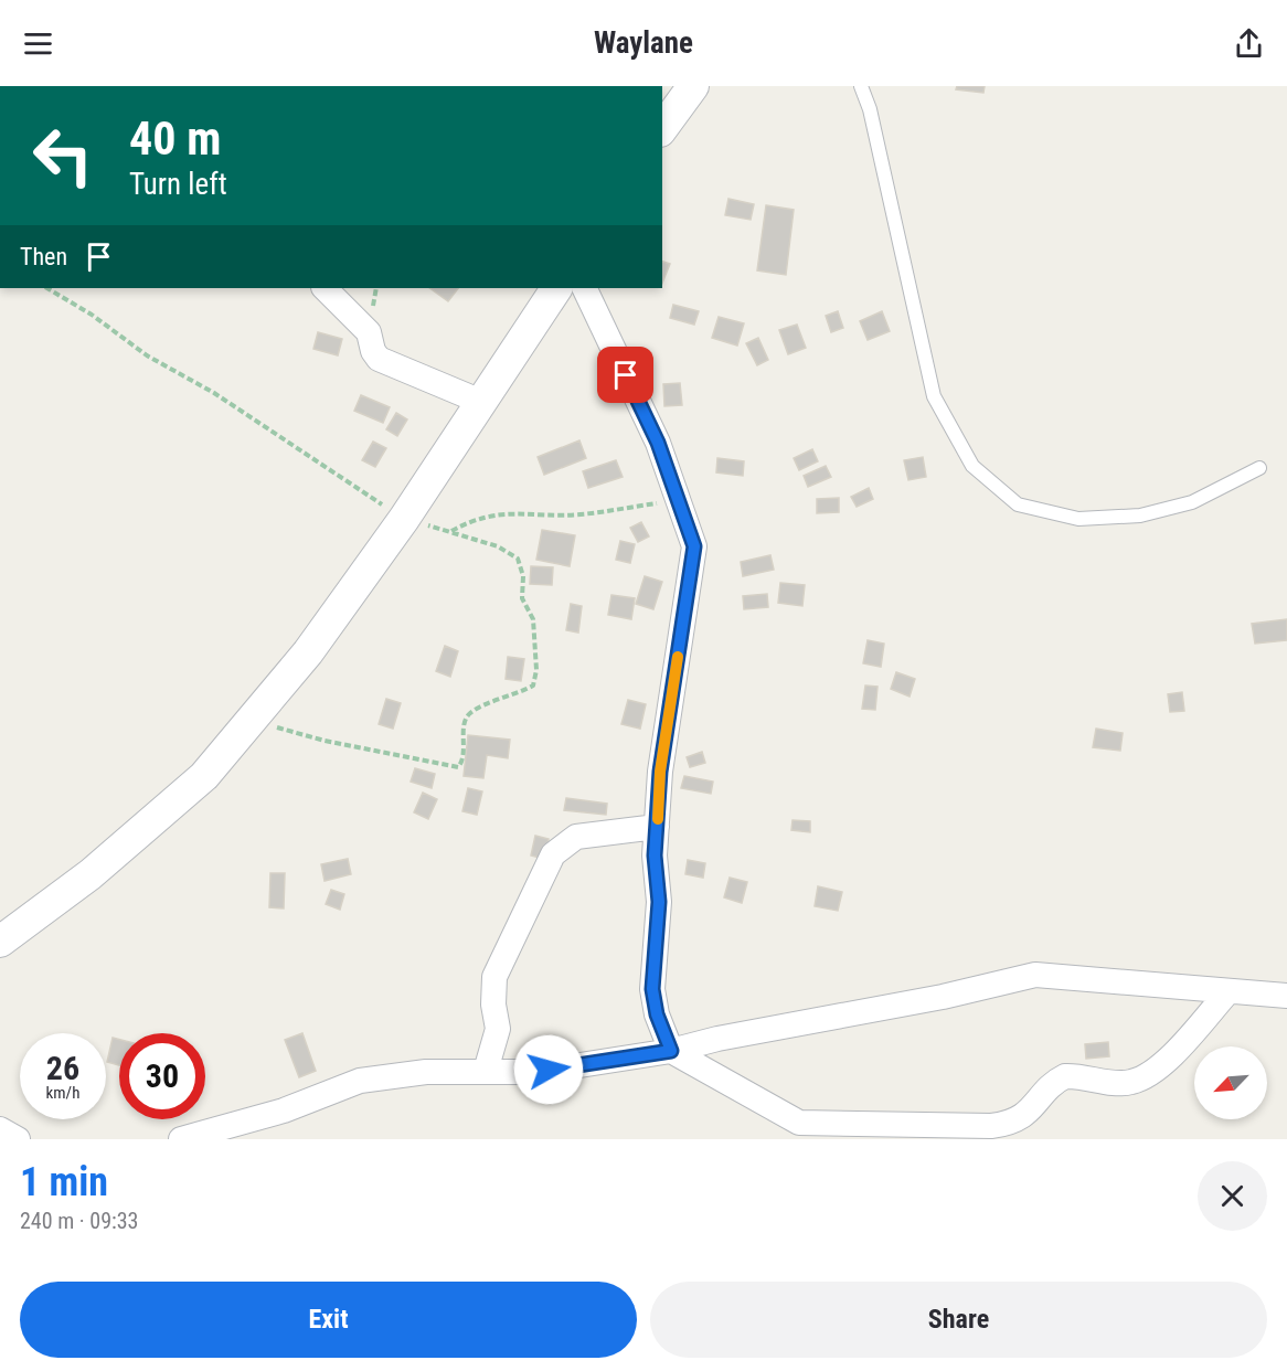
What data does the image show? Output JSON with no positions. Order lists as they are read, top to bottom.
{
  "north": "bottom left",
  "page": {
    "header": "Waylane",
    "turn": ["40 m", "Turn left"],
    "then": "Then",
    "speed": "26 km/h",
    "limit": "30",
    "heading": ["1 min", "240 m · 09:33"],
    "buttons": ["Exit", "Share"]
  }
}
